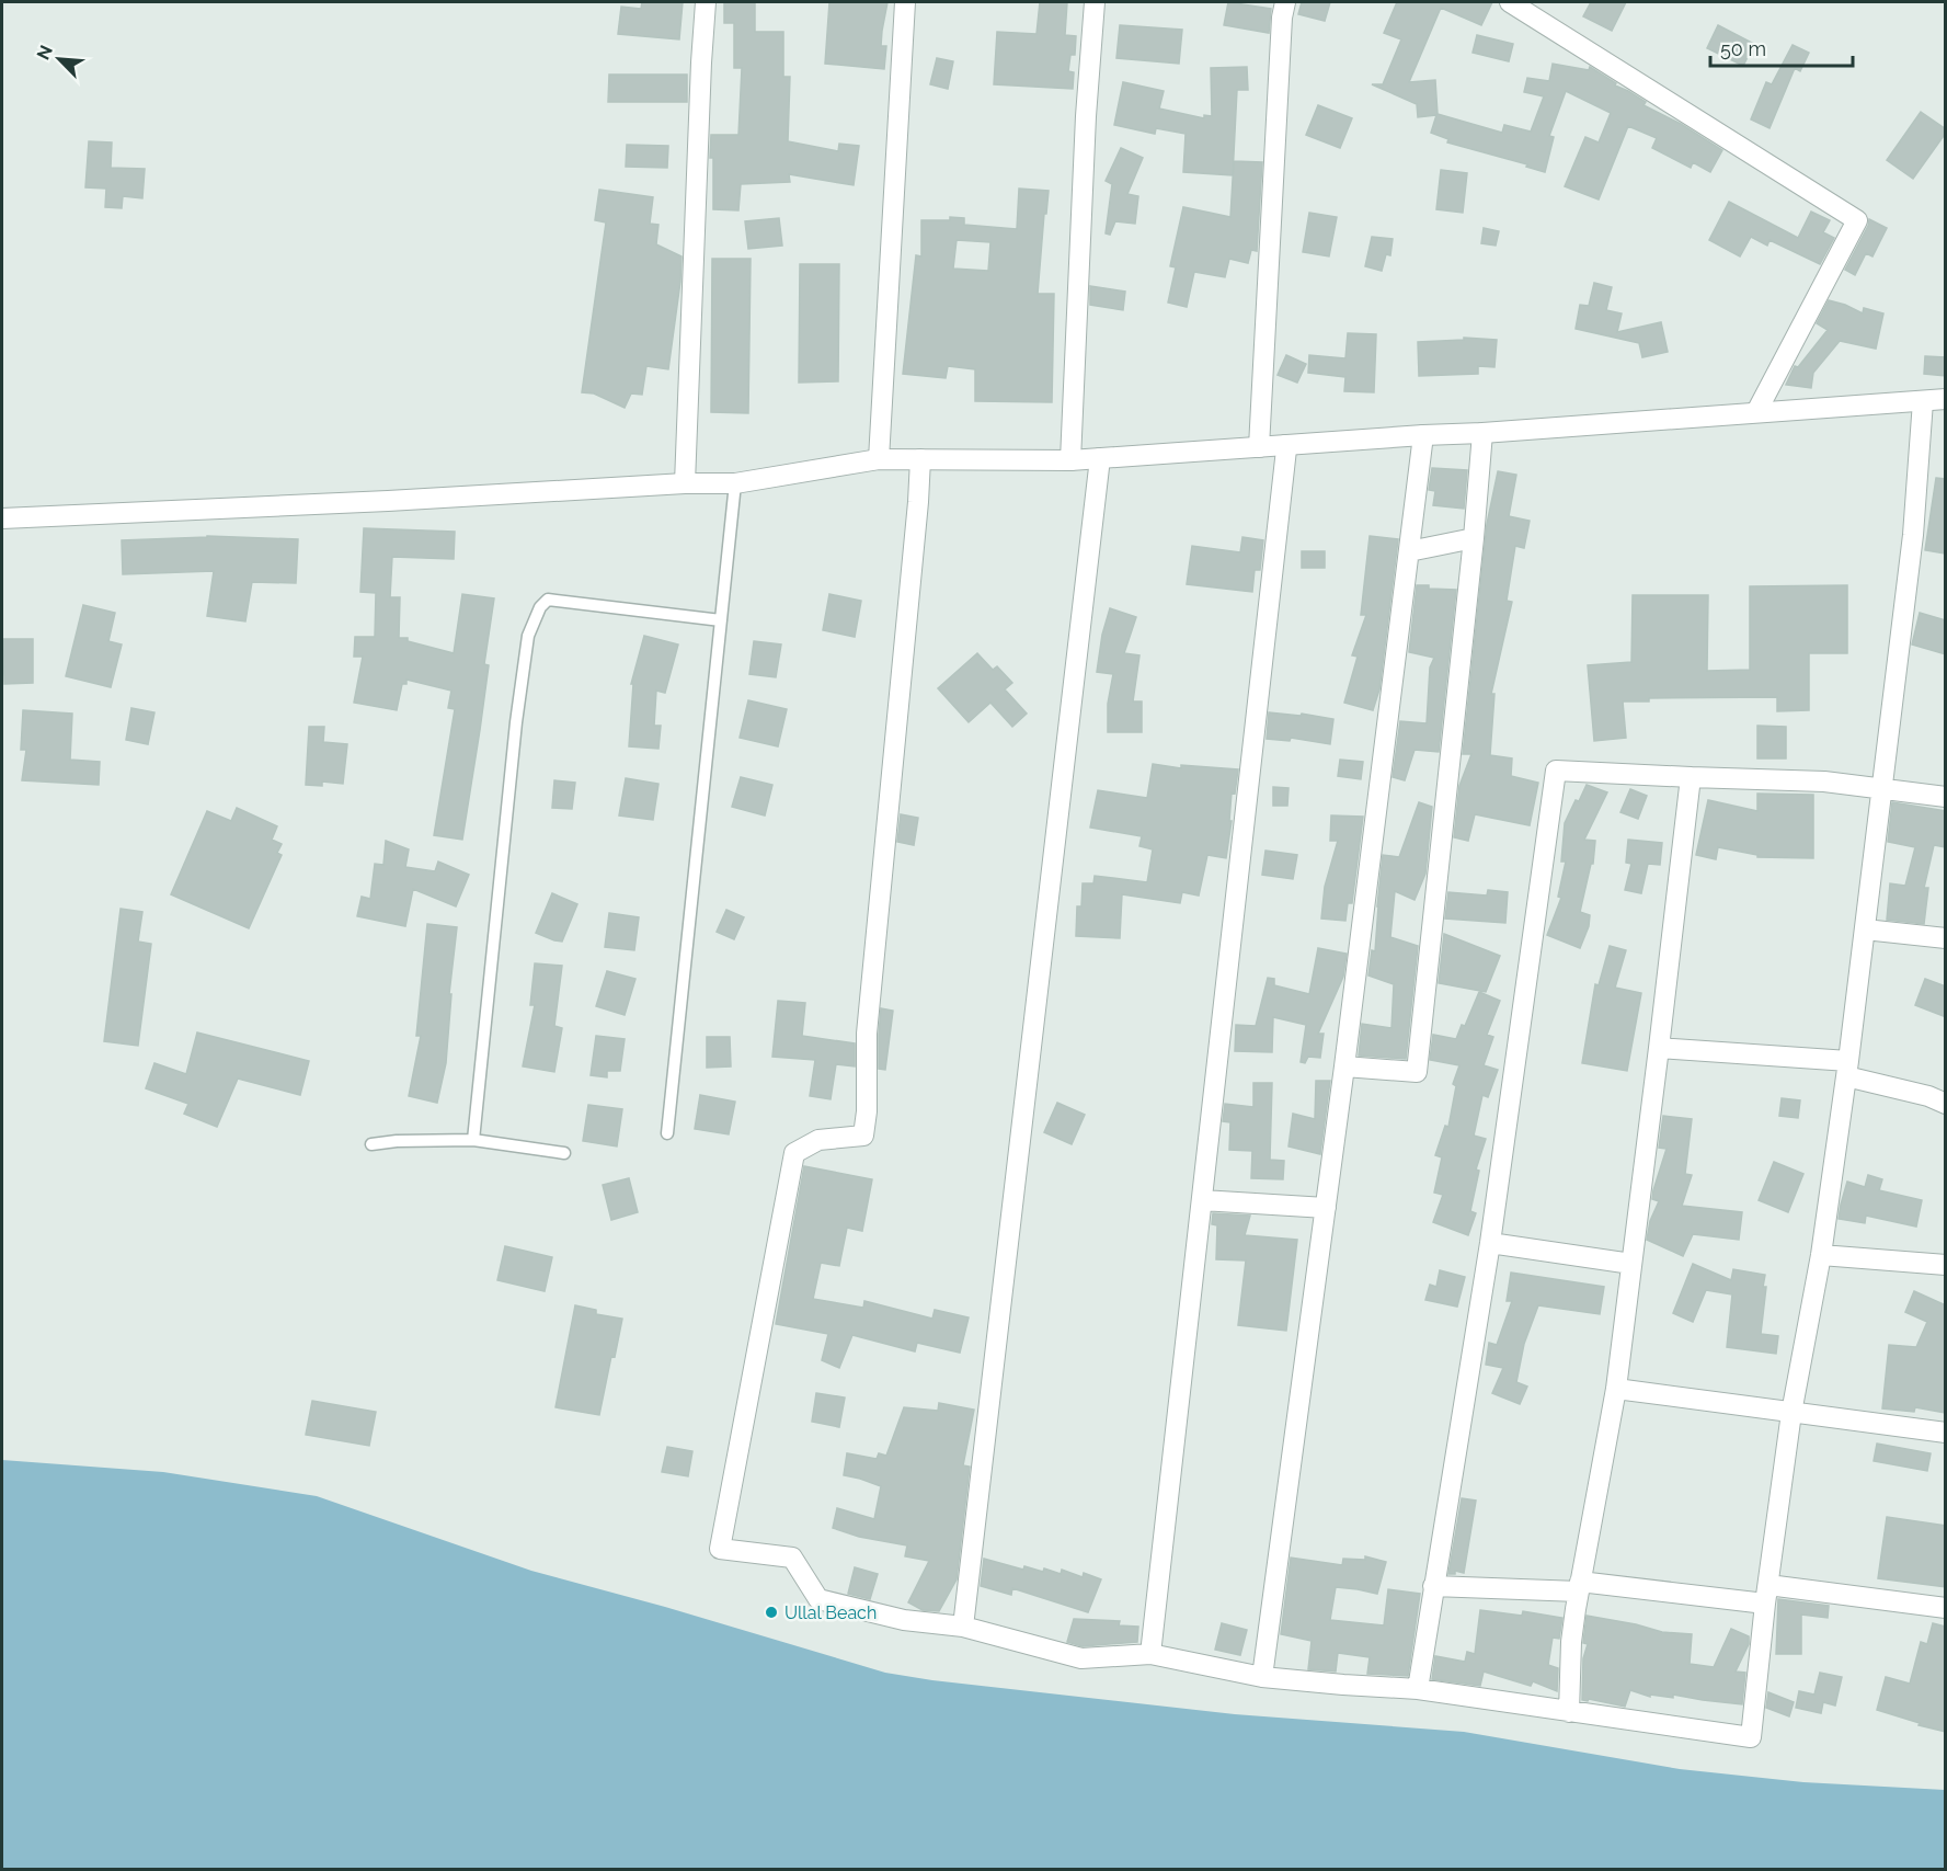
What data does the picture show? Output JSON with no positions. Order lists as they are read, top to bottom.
{
  "places": ["Ullal Beach"],
  "scale_bar": "50 m",
  "north": "top left"
}
